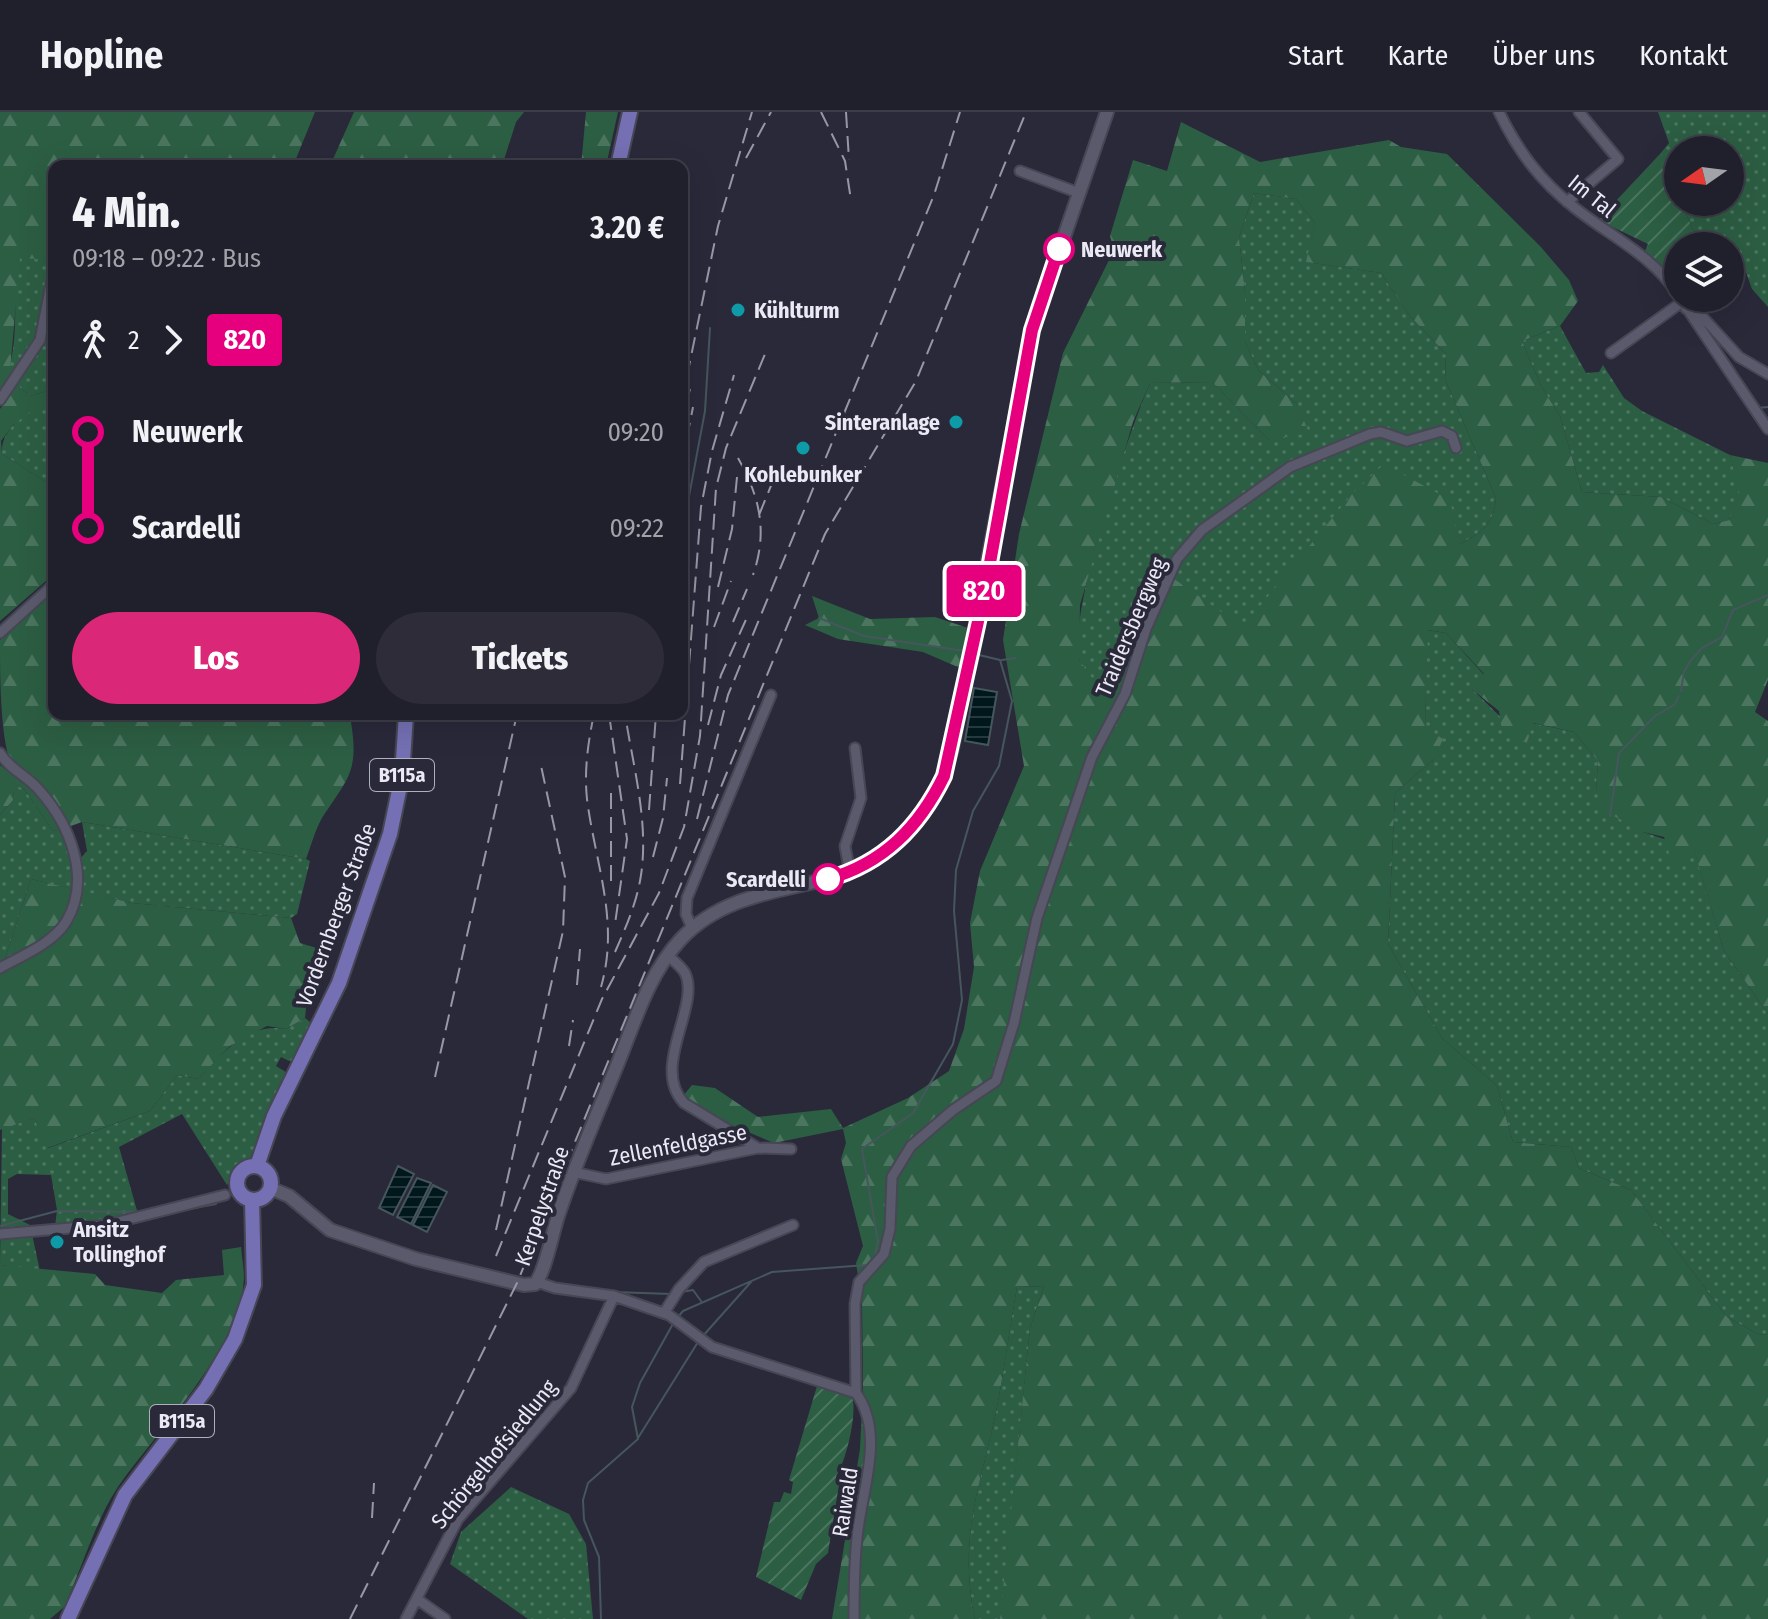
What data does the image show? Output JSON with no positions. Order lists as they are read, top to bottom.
{
  "streets": {
    "main road": ["B115a", "Vordernberger Straße", "Kerpelystraße"],
    "street": [
      "Im Tal",
      "Traidersbergweg",
      "Zellenfeldgasse",
      "Schörgelhofsiedlung",
      "Raiwald"
    ]
  },
  "crossings": [
    ["Traidersbergweg", "Raiwald"],
    ["B115a", "Vordernberger Straße"],
    ["B115a", "Kerpelystraße"],
    ["Vordernberger Straße", "Kerpelystraße"],
    ["Zellenfeldgasse", "Kerpelystraße"]
  ],
  "places": [
    "Neuwerk",
    "Kühlturm",
    "Sinteranlage",
    "Kohlebunker",
    "Scardelli",
    "Ansitz Tollinghof"
  ],
  "lines": ["bus line 820"],
  "north": "left",
  "page": {
    "header": "Hopline",
    "nav": [
      "Start",
      "Karte",
      "Über uns",
      "Kontakt"
    ],
    "on_map": "820",
    "heading": ["4 Min.", "09:18 – 09:22 · Bus", "3.20 €"],
    "legs": ["2", "820"],
    "list": [
      {
        "name": "Neuwerk",
        "value": "09:20"
      },
      {
        "name": "Scardelli",
        "value": "09:22"
      }
    ],
    "buttons": ["Los", "Tickets"]
  }
}
